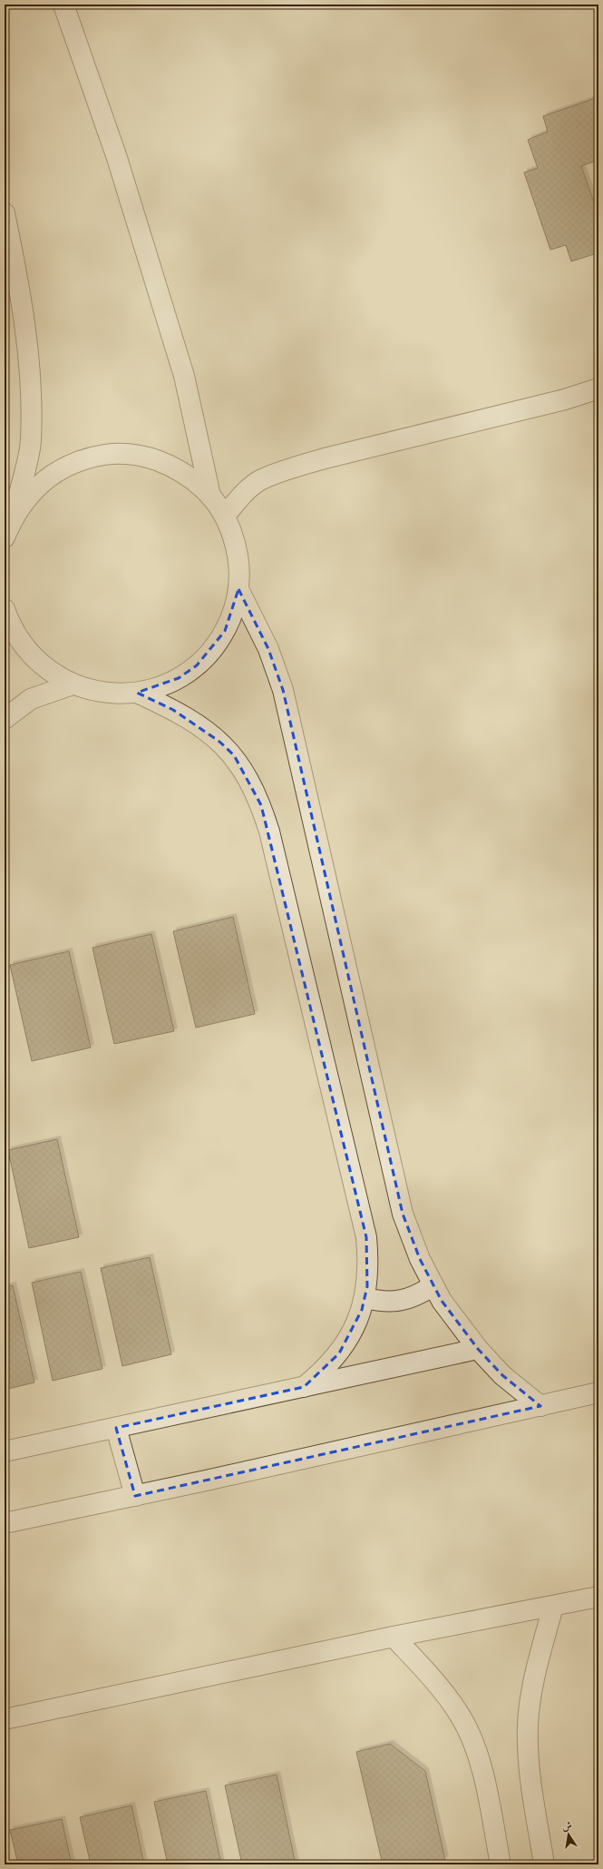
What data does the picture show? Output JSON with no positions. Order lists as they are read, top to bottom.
{
  "north": "top"
}
